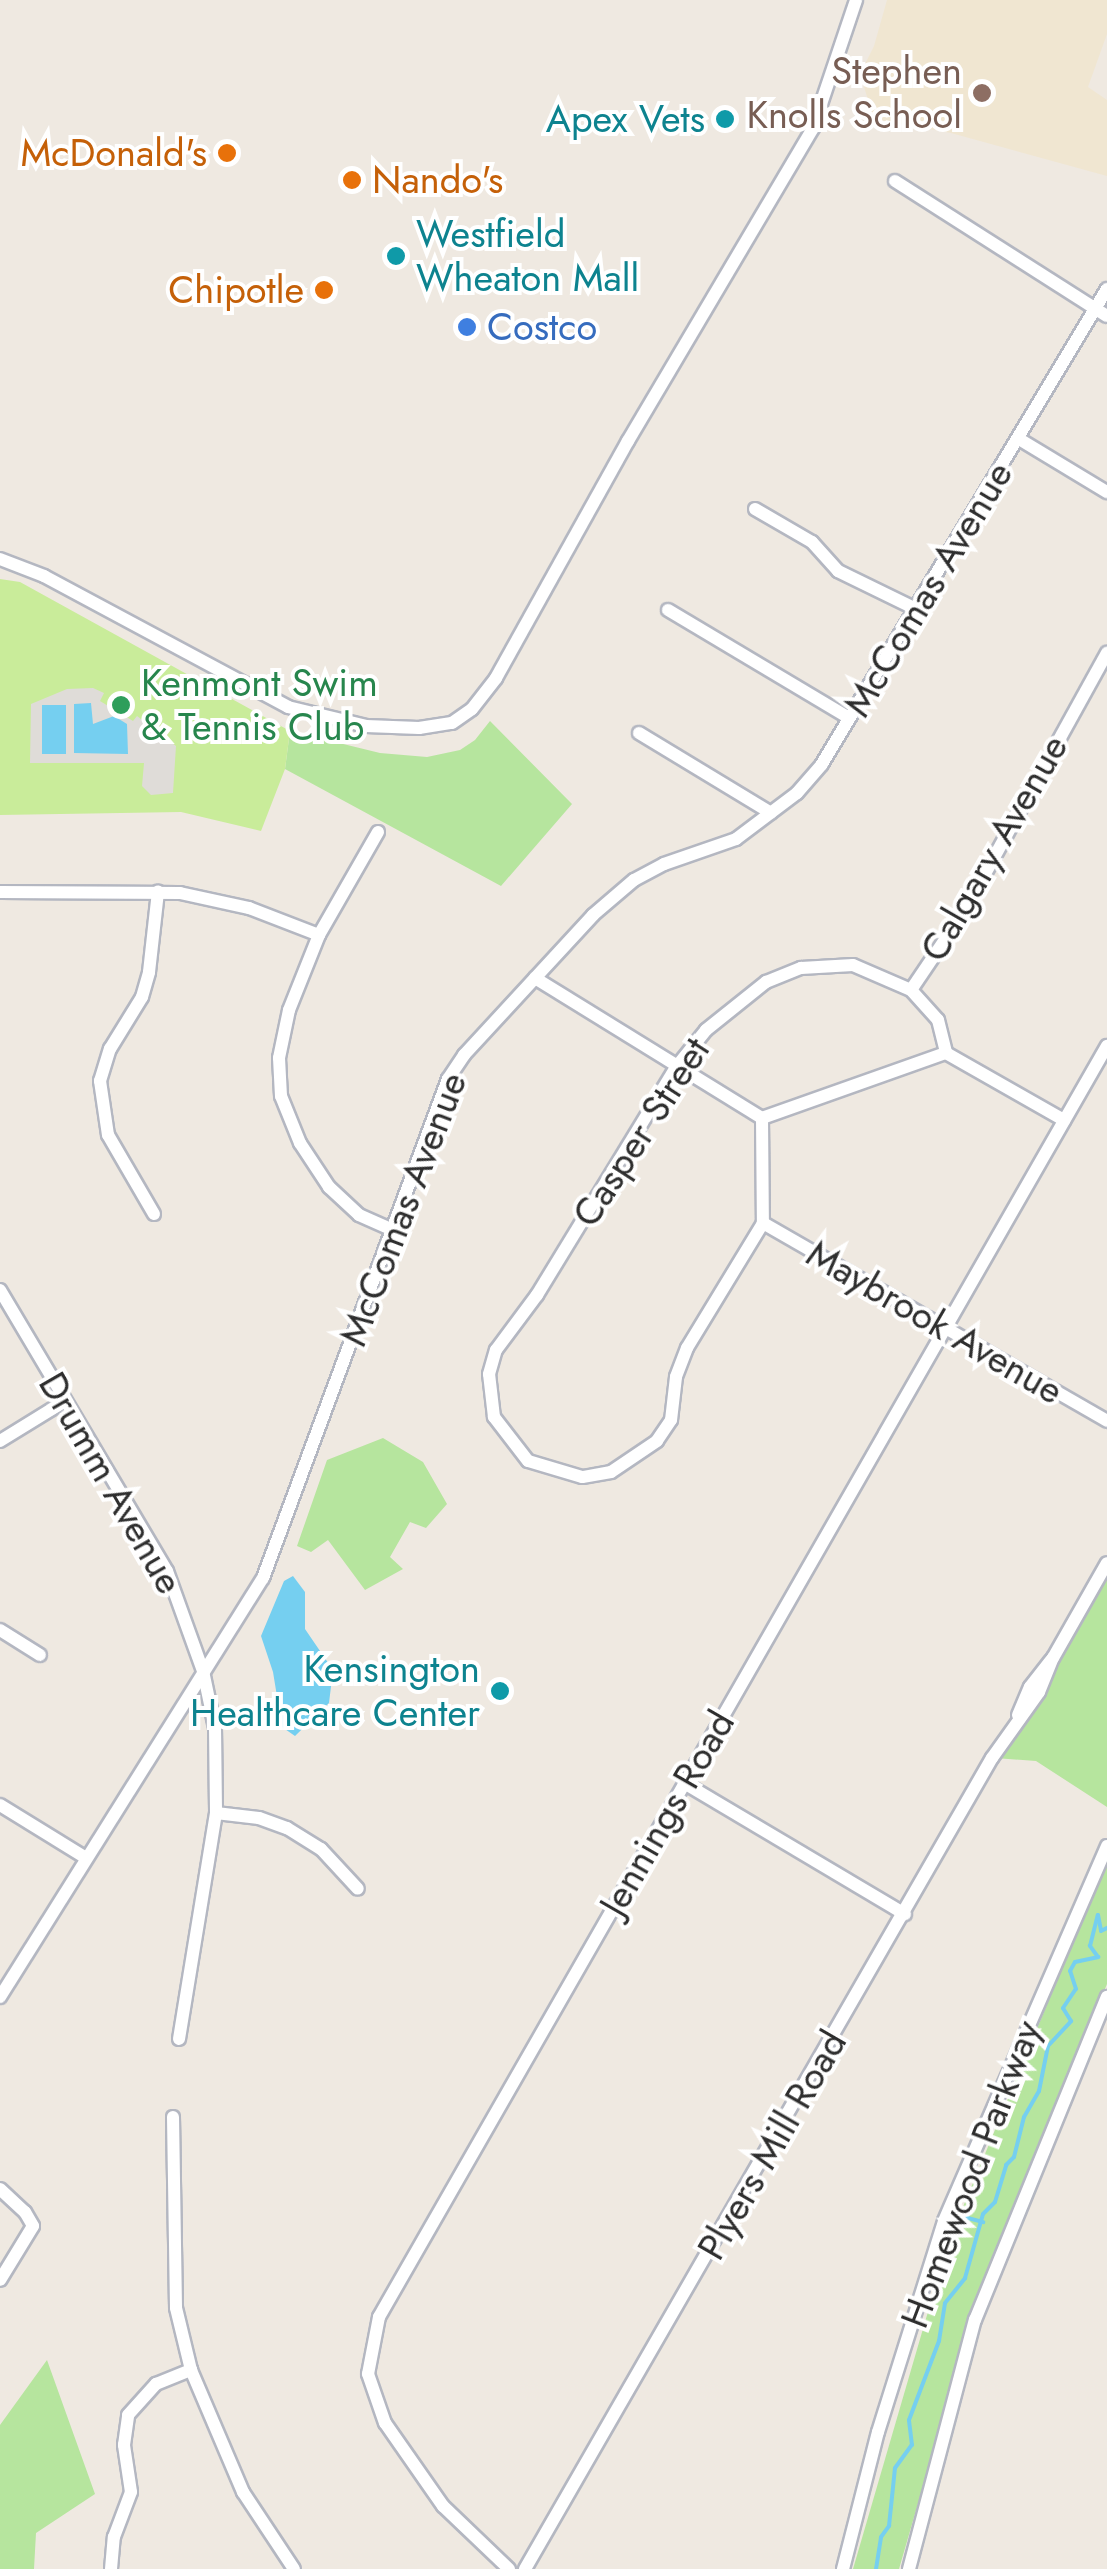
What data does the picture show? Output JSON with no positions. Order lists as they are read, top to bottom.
{
  "streets": {
    "street": [
      "McComas Avenue",
      "Calgary Avenue",
      "Casper Street",
      "Maybrook Avenue",
      "Drumm Avenue",
      "Jennings Road",
      "Plyers Mill Road",
      "Homewood Parkway"
    ]
  },
  "crossings": [
    ["McComas Avenue", "Drumm Avenue"],
    ["Calgary Avenue", "Casper Street"],
    ["Casper Street", "Maybrook Avenue"],
    ["Maybrook Avenue", "Jennings Road"]
  ],
  "places": [
    "Stephen Knolls School",
    "Apex Vets",
    "McDonald's",
    "Nando's",
    "Westfield Wheaton Mall",
    "Chipotle",
    "Costco",
    "Kenmont Swim & Tennis Club",
    "Kensington Healthcare Center"
  ]
}
